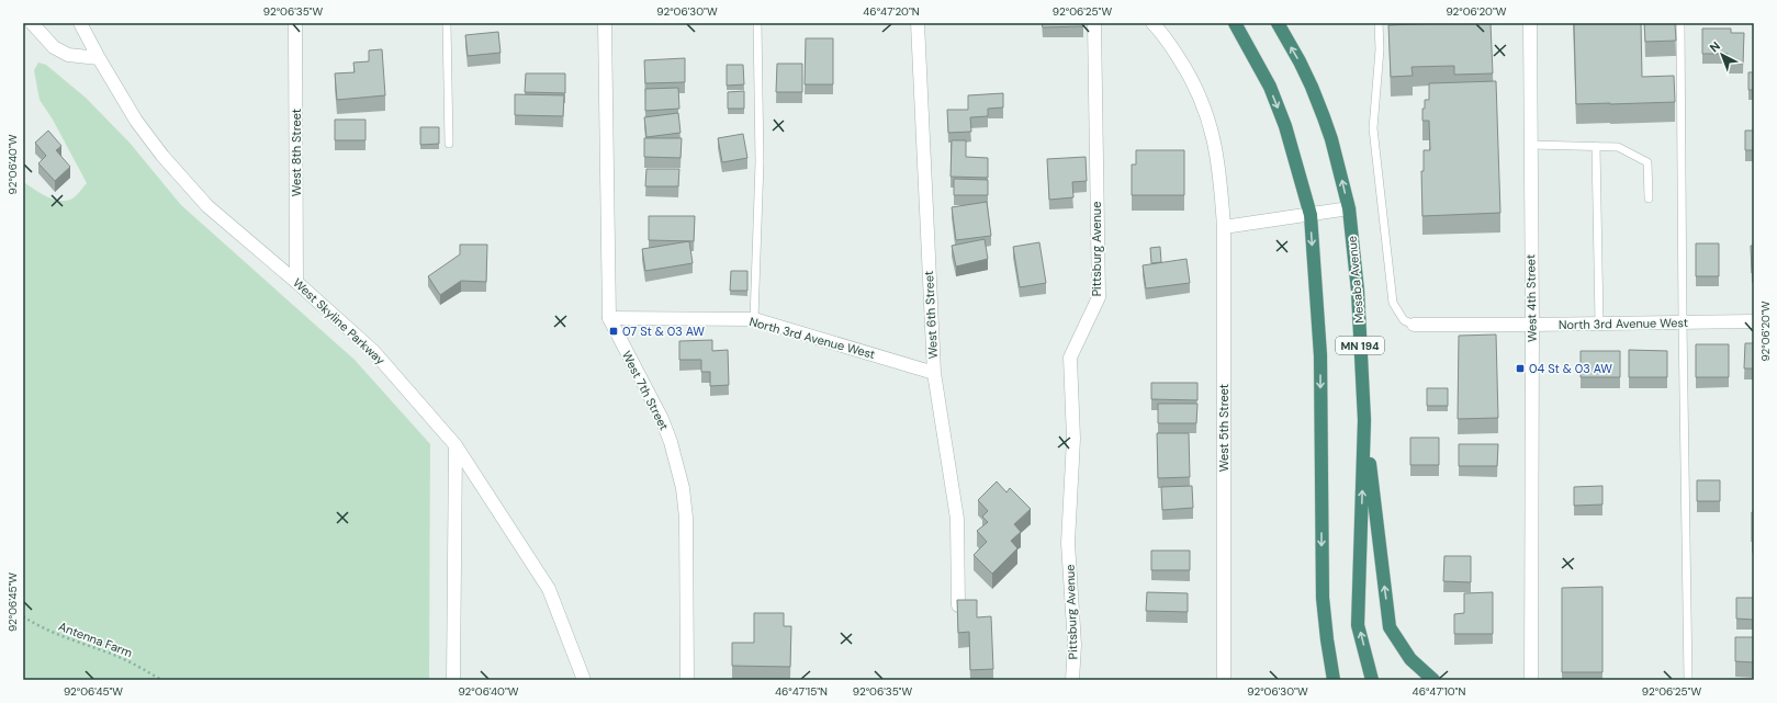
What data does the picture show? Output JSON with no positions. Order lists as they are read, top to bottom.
{
  "streets": {
    "highway": ["Mesaba Avenue", "MN 194"],
    "street": [
      "West 8th Street",
      "Pittsburg Avenue",
      "West 4th Street",
      "West 6th Street",
      "West Skyline Parkway",
      "North 3rd Avenue West",
      "West 7th Street",
      "West 5th Street"
    ],
    "path": ["Antenna Farm"]
  },
  "crossings": [
    ["West 8th Street", "West Skyline Parkway"],
    ["West 4th Street", "North 3rd Avenue West"],
    ["West 6th Street", "North 3rd Avenue West"],
    ["North 3rd Avenue West", "West 7th Street"]
  ],
  "places": {
    "transit": ["07 St & 03 AW", "04 St & 03 AW"]
  },
  "north": "top left",
  "coordinates": [
    "92°06'35\"W",
    "92°06'30\"W",
    "46°47'20\"N",
    "92°06'25\"W",
    "92°06'20\"W",
    "92°06'40\"W",
    "92°06'45\"W",
    "46°47'15\"N",
    "46°47'10\"N"
  ]
}
